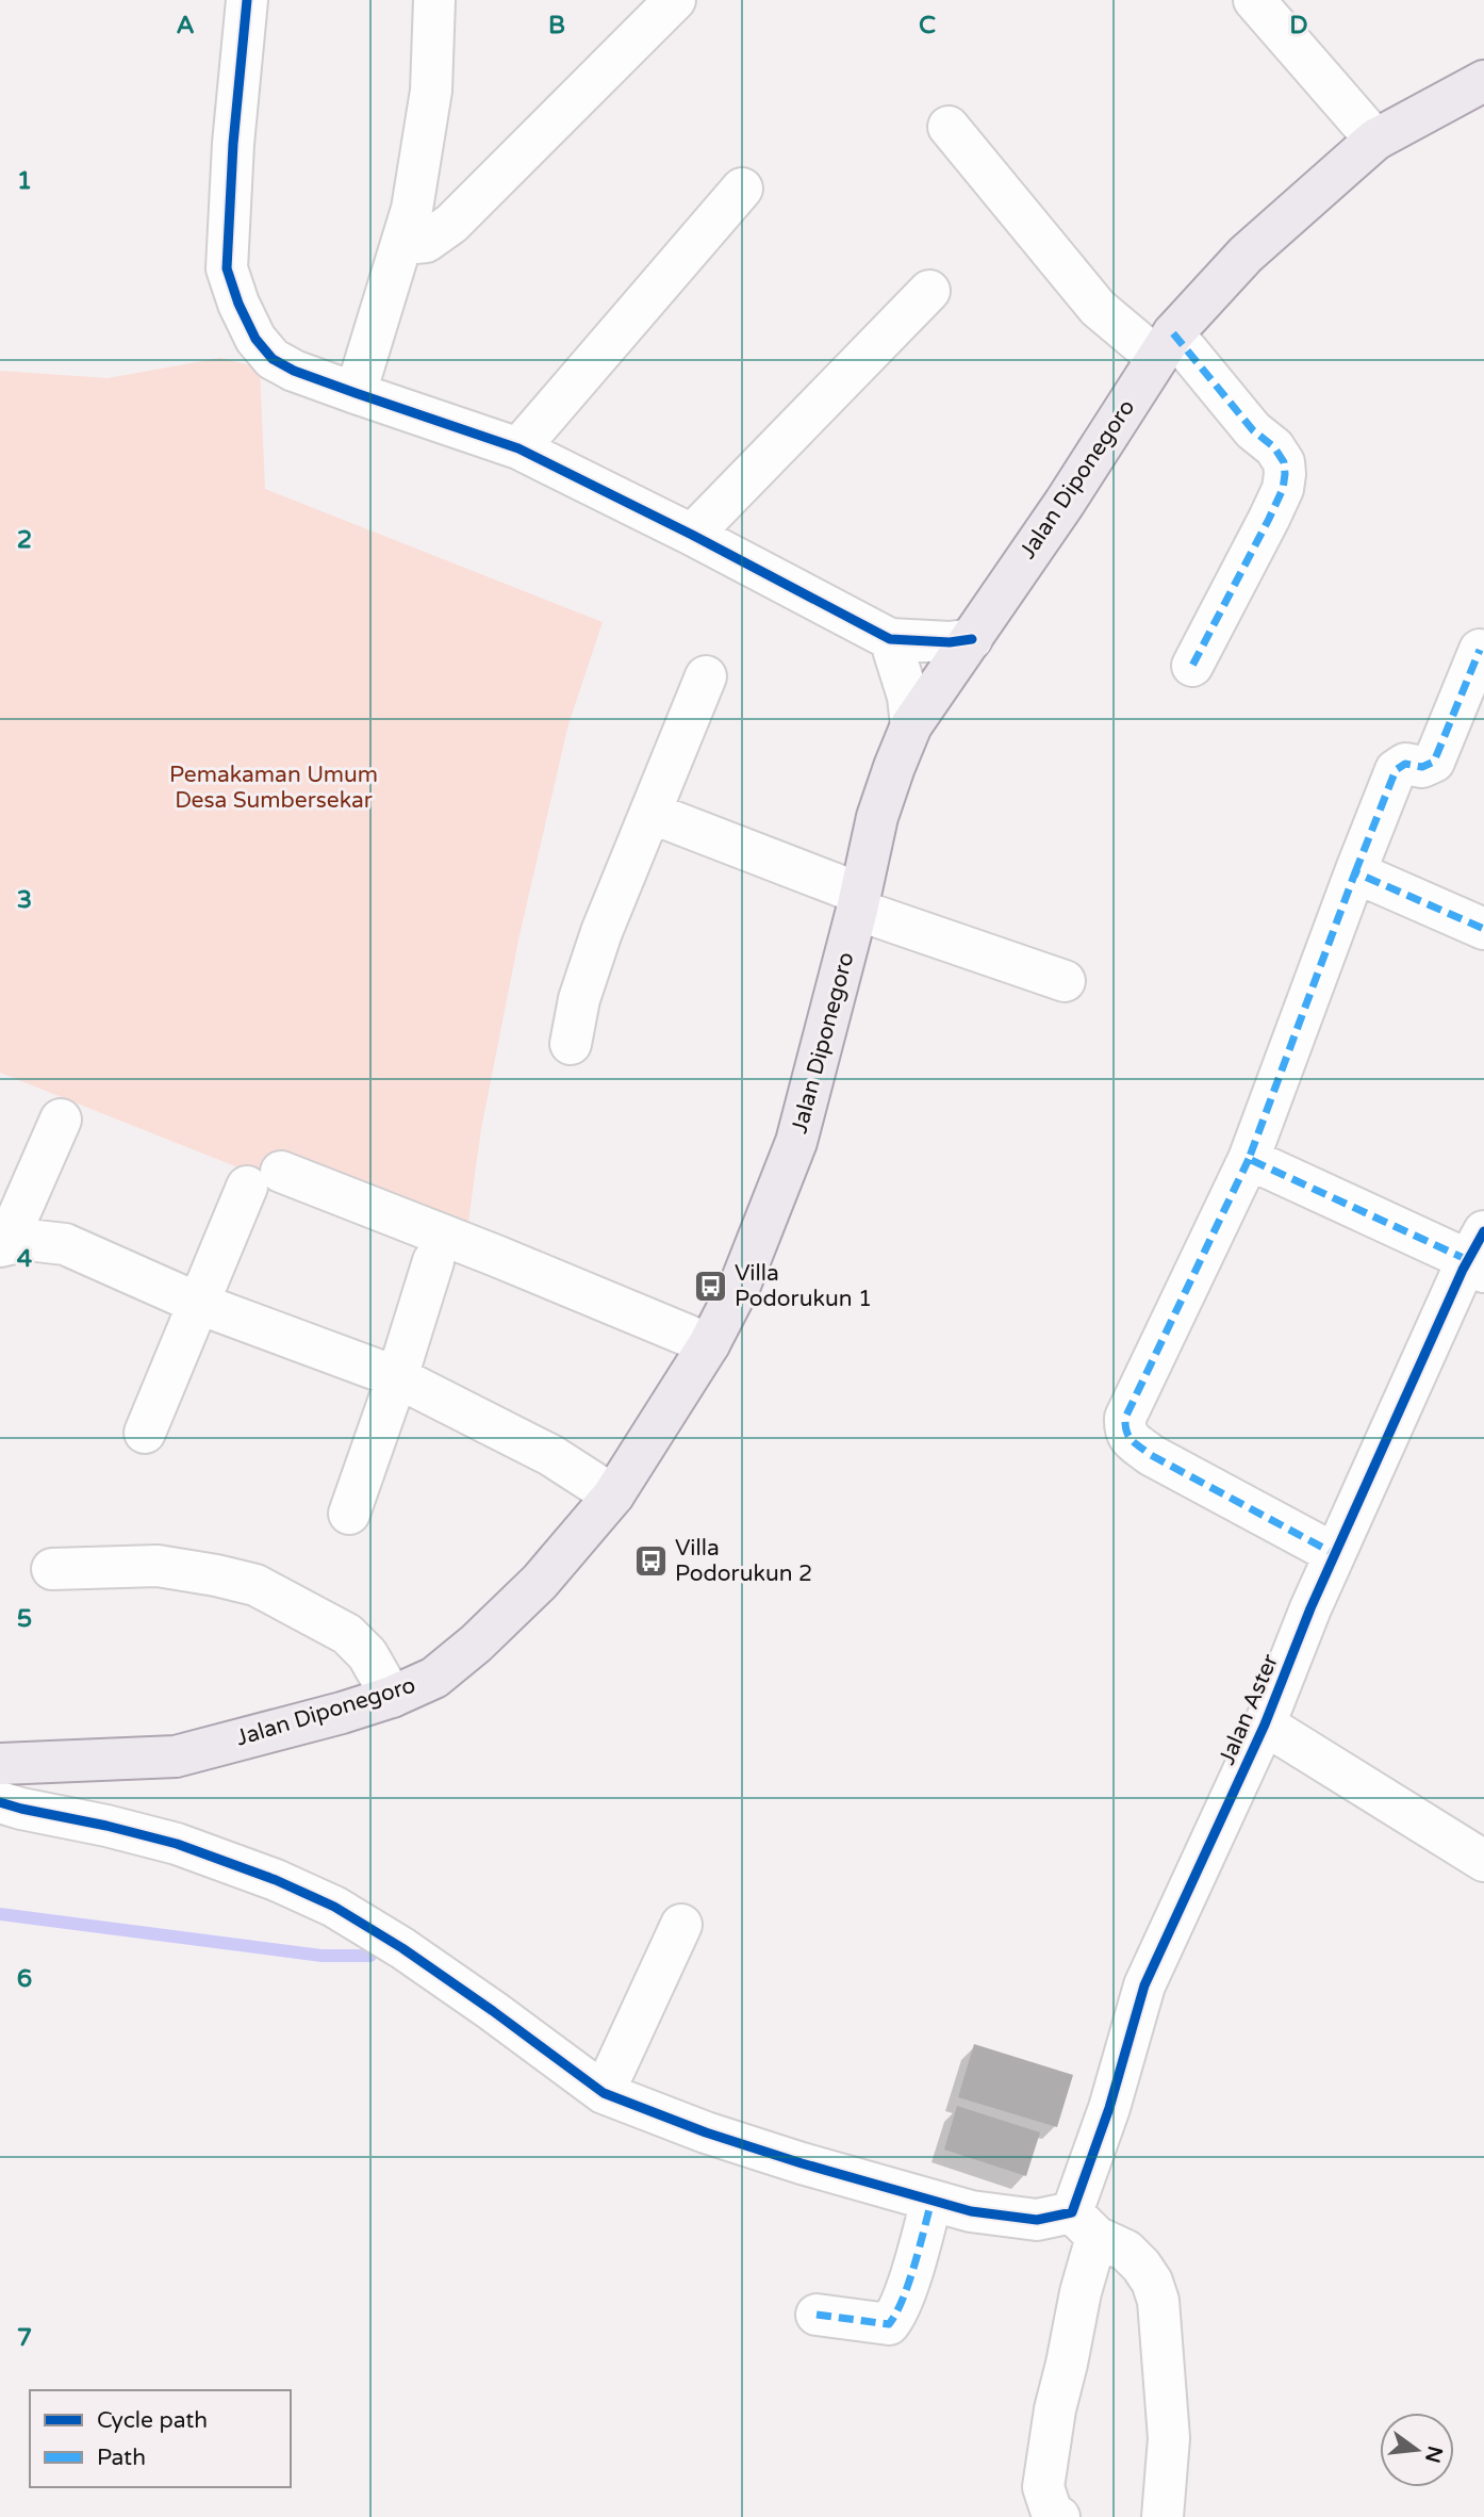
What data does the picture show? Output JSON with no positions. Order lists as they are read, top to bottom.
{
  "streets": {
    "main road": ["Jalan Diponegoro"],
    "street": ["Jalan Aster"]
  },
  "parks": ["Pemakaman Umum Desa Sumbersekar"],
  "places": {
    "bus stop": ["Villa Podorukun 1", "Villa Podorukun 2"]
  },
  "legend": ["Cycle path", "Path"],
  "north": "right",
  "grid": {
    "columns": [
      "A",
      "B",
      "C",
      "D"
    ],
    "rows": [
      "1",
      "2",
      "3",
      "4",
      "5",
      "6",
      "7"
    ]
  }
}
